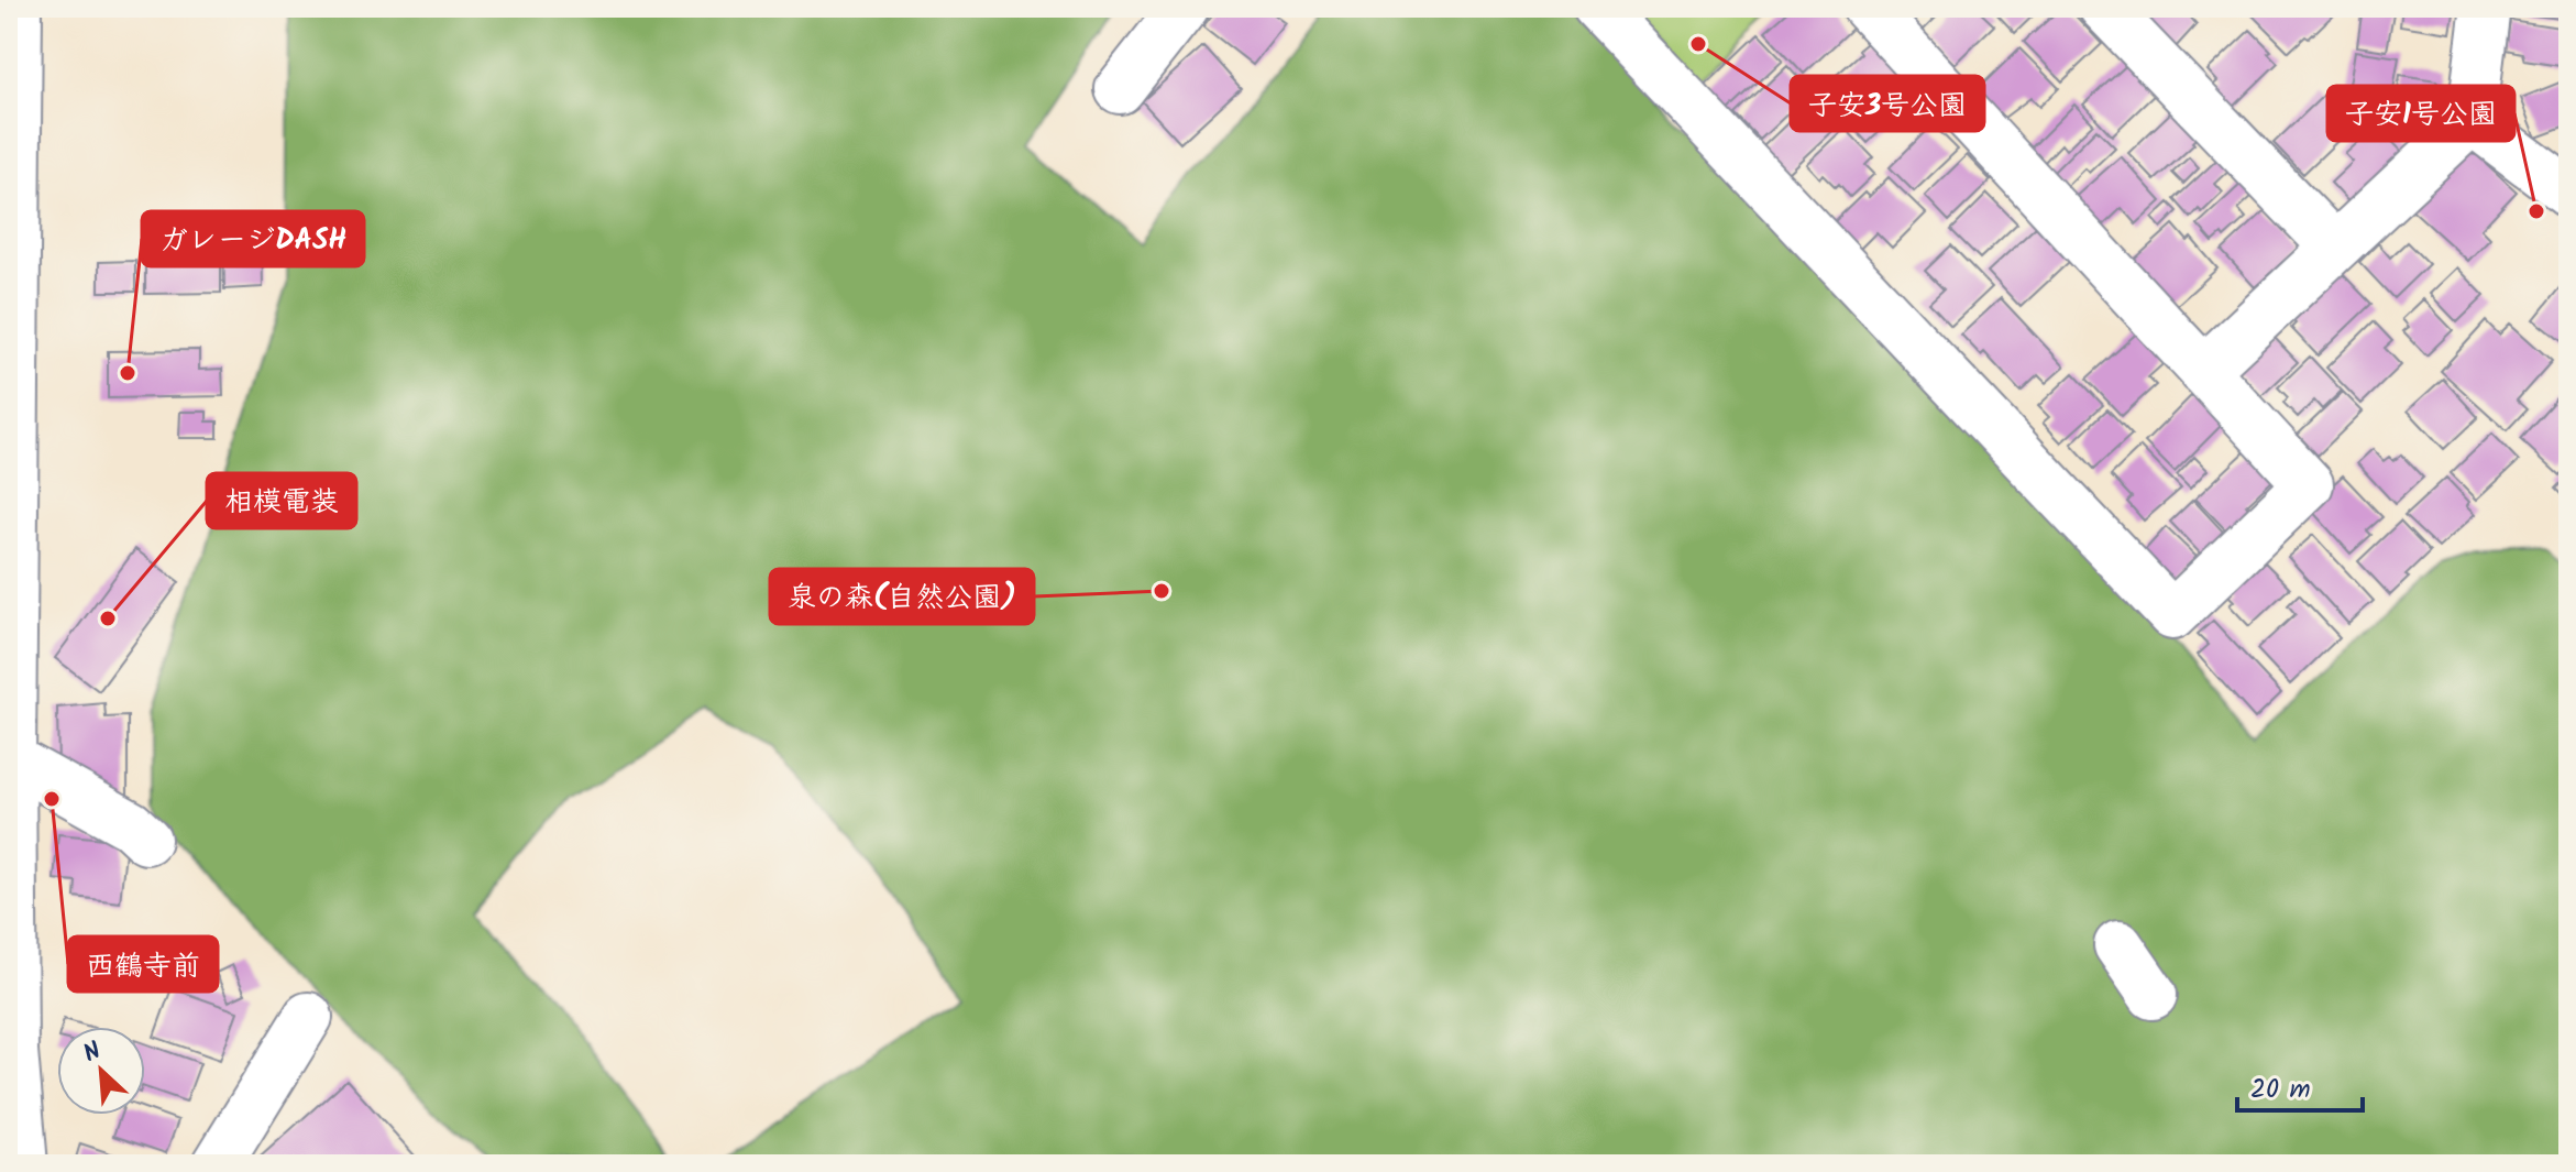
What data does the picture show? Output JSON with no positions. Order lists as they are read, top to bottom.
{
  "places": [
    "子安3号公園",
    "子安1号公園",
    "ガレージDASH",
    "泉の森(自然公園)",
    "相模電装",
    "西鶴寺前"
  ],
  "scale_bar": "20 m",
  "north": "top left"
}
